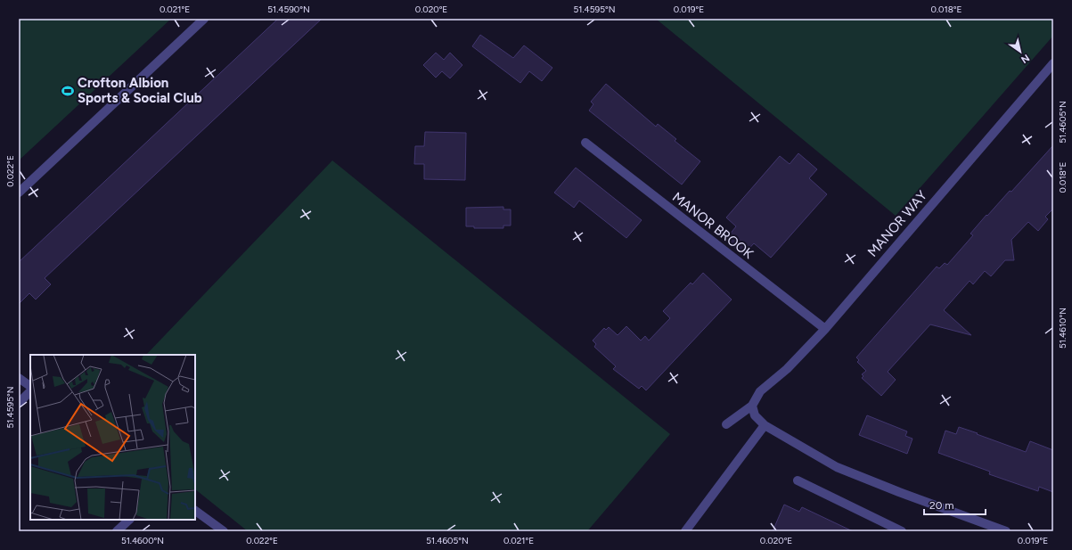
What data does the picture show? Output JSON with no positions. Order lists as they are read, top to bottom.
{
  "streets": {
    "street": ["MANOR WAY", "MANOR BROOK"]
  },
  "crossings": [
    ["MANOR WAY", "MANOR BROOK"]
  ],
  "places": {
    "sports": ["Crofton Albion Sports & Social Club"]
  },
  "scale_bar": "20 m",
  "north": "bottom right",
  "coordinates": [
    "0.021°E",
    "51.4590°N",
    "0.020°E",
    "51.4595°N",
    "0.019°E",
    "0.018°E",
    "51.4605°N",
    "0.022°E",
    "51.4610°N",
    "51.4600°N"
  ]
}
